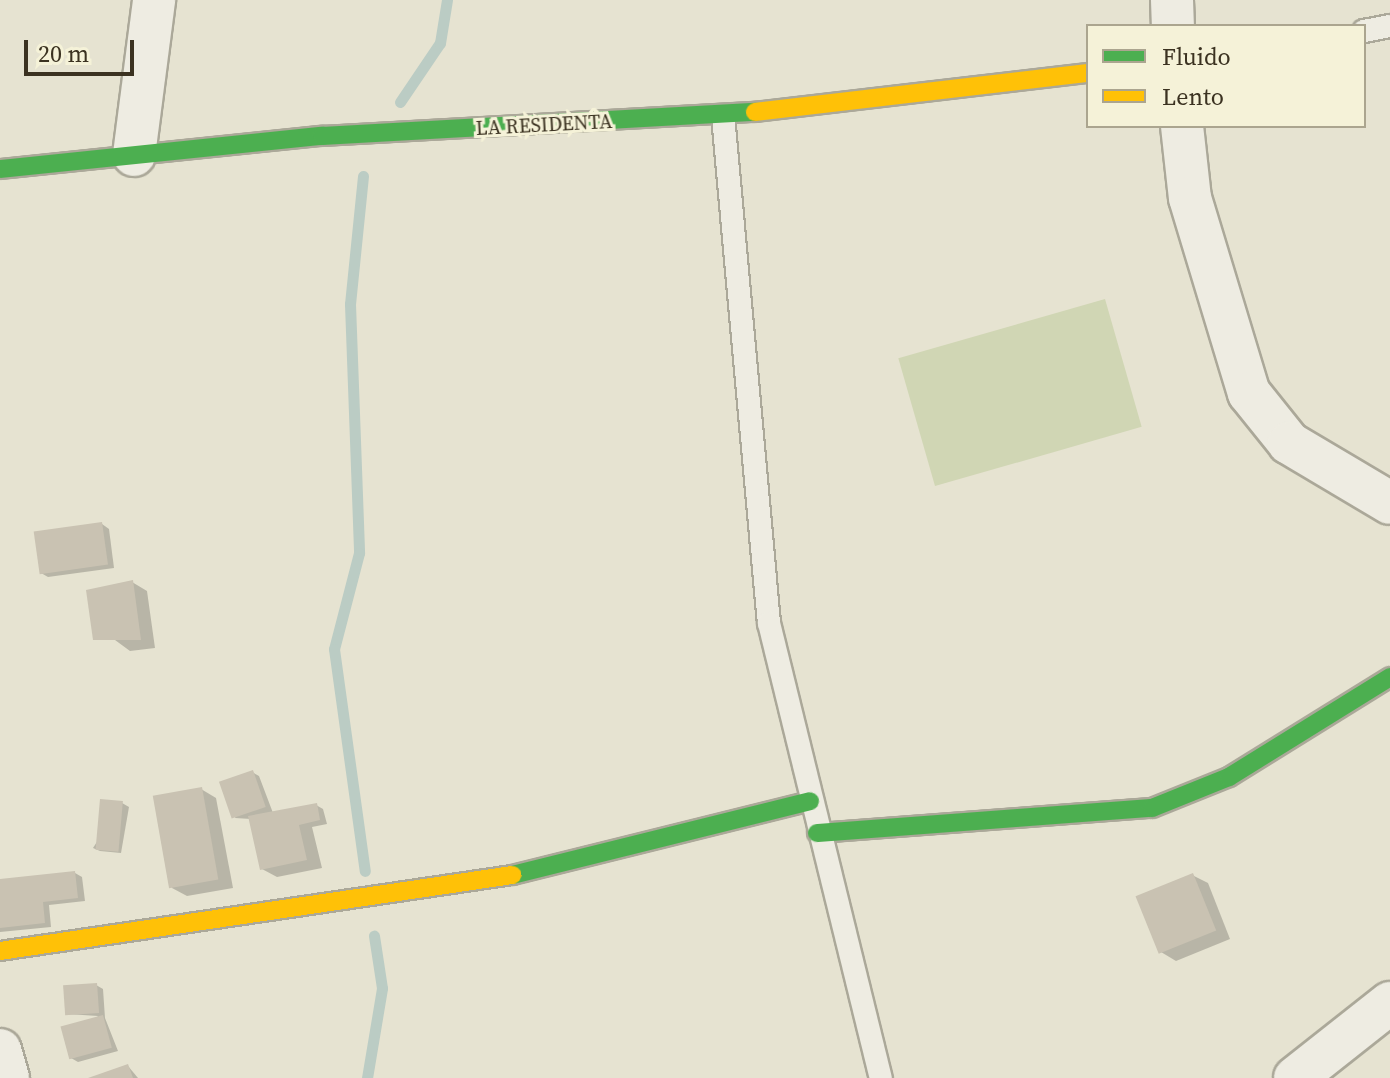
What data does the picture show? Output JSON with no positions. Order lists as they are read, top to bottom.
{
  "streets": {
    "street": ["LA RESIDENTA"]
  },
  "legend": ["Fluido", "Lento"],
  "scale_bar": "20 m"
}
